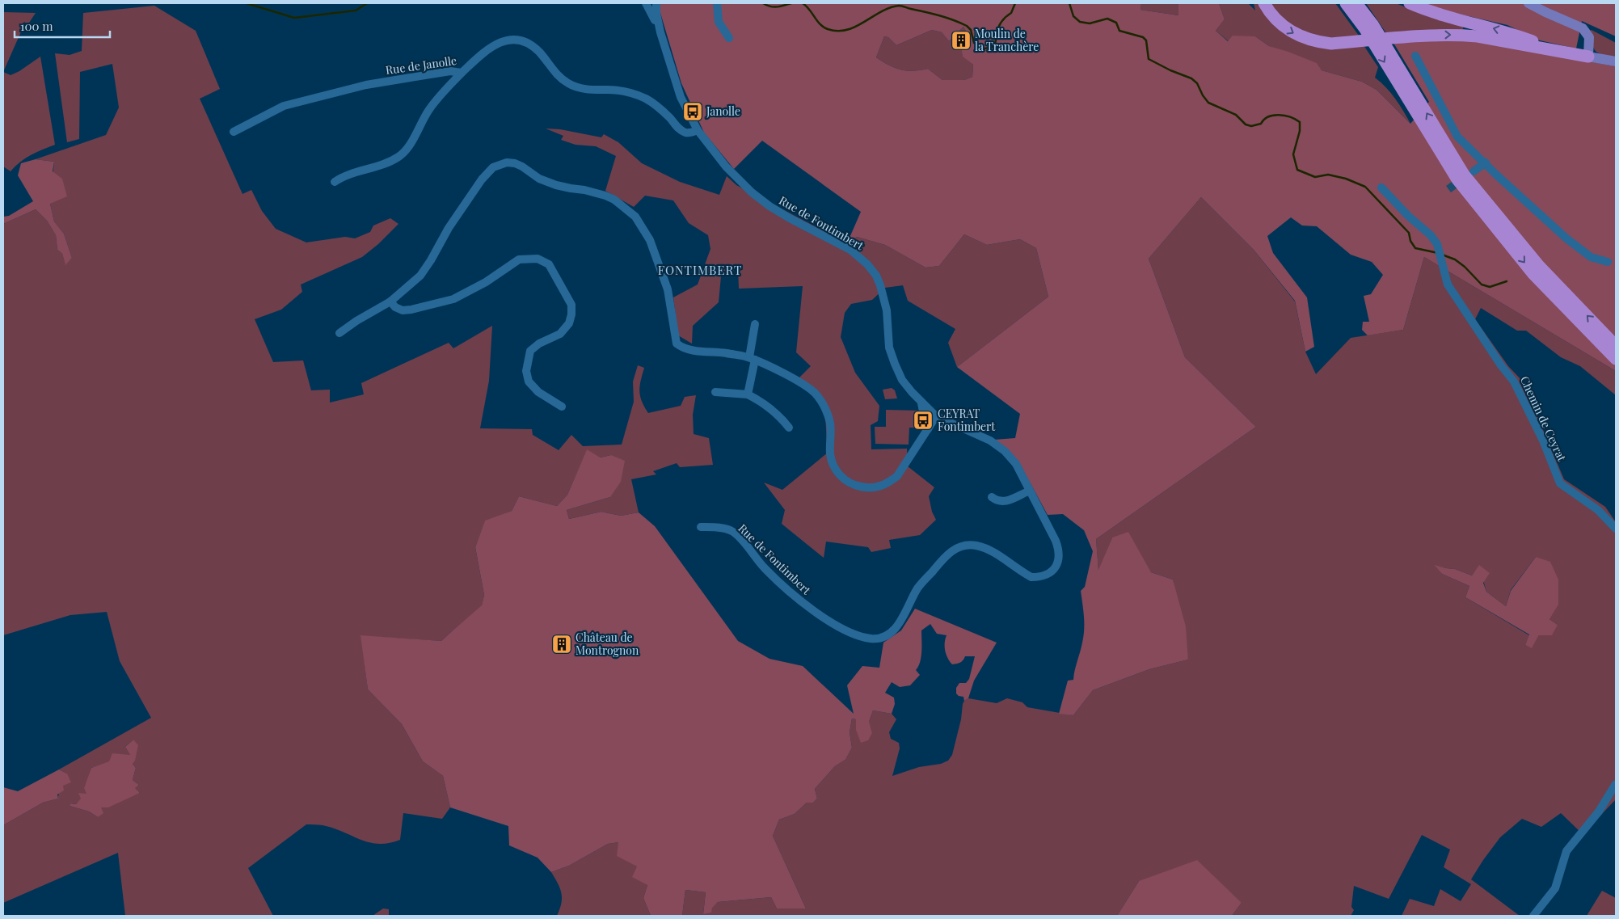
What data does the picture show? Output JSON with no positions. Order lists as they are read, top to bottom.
{
  "streets": {
    "street": ["Rue de Janolle", "Rue de Fontimbert", "Chemin de Ceyrat"]
  },
  "crossings": [
    ["Rue de Janolle", "Rue de Fontimbert"]
  ],
  "districts": ["FONTIMBERT"],
  "places": {
    "building": ["Moulin de la Tranchère", "Château de Montrognon"],
    "bus stop": ["Janolle", "CEYRAT Fontimbert"]
  },
  "scale_bar": "100 m"
}
